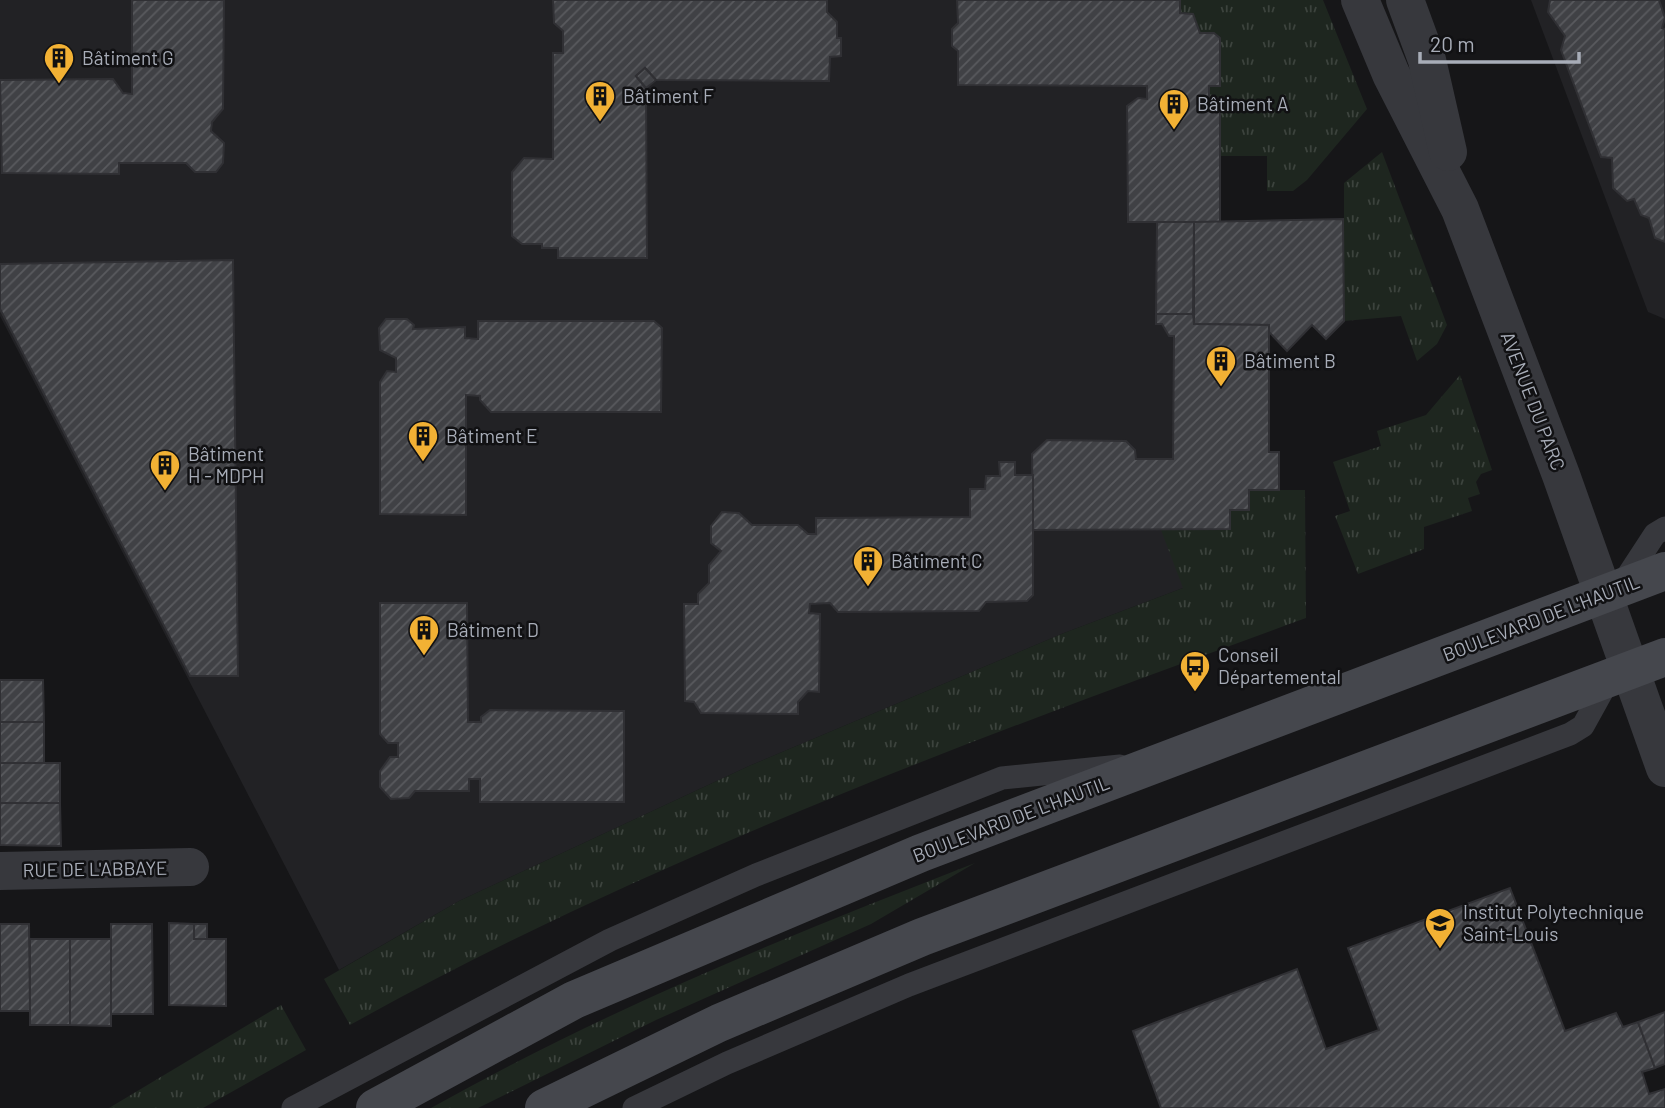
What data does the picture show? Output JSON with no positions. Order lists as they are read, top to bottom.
{
  "streets": {
    "main road": ["BOULEVARD DE L'HAUTIL"],
    "street": ["AVENUE DU PARC", "RUE DE L'ABBAYE"]
  },
  "crossings": [
    ["AVENUE DU PARC", "BOULEVARD DE L'HAUTIL"]
  ],
  "places": {
    "building": [
      "Bâtiment G",
      "Bâtiment F",
      "Bâtiment A",
      "Bâtiment B",
      "Bâtiment E",
      "Bâtiment H - MDPH",
      "Bâtiment C",
      "Bâtiment D"
    ],
    "bus stop": ["Conseil Départemental"],
    "school or university": ["Institut Polytechnique Saint-Louis"]
  },
  "scale_bar": "20 m"
}
